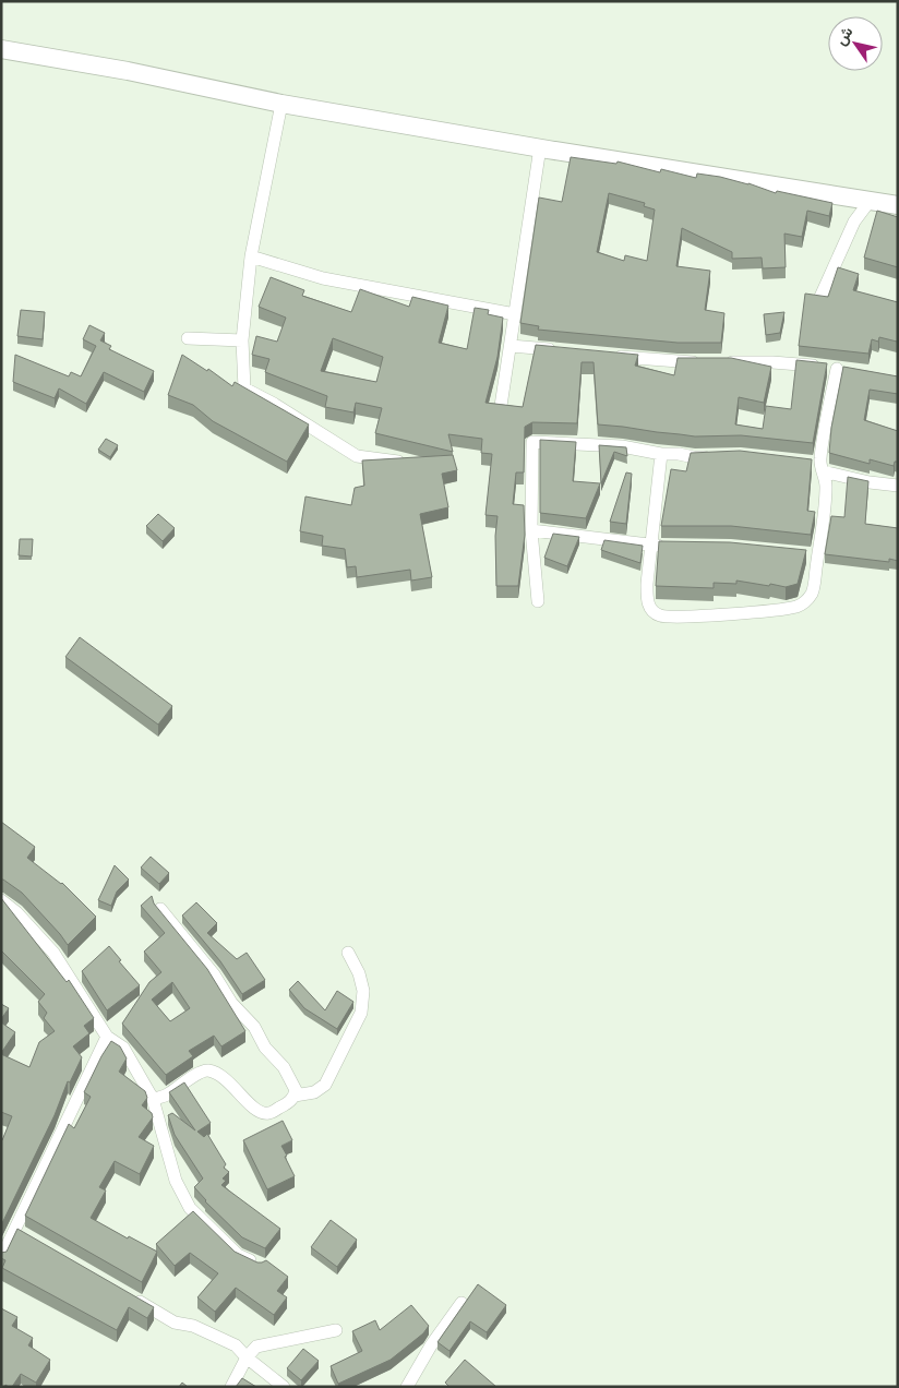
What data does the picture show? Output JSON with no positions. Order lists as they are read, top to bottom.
{
  "north": "top left"
}
